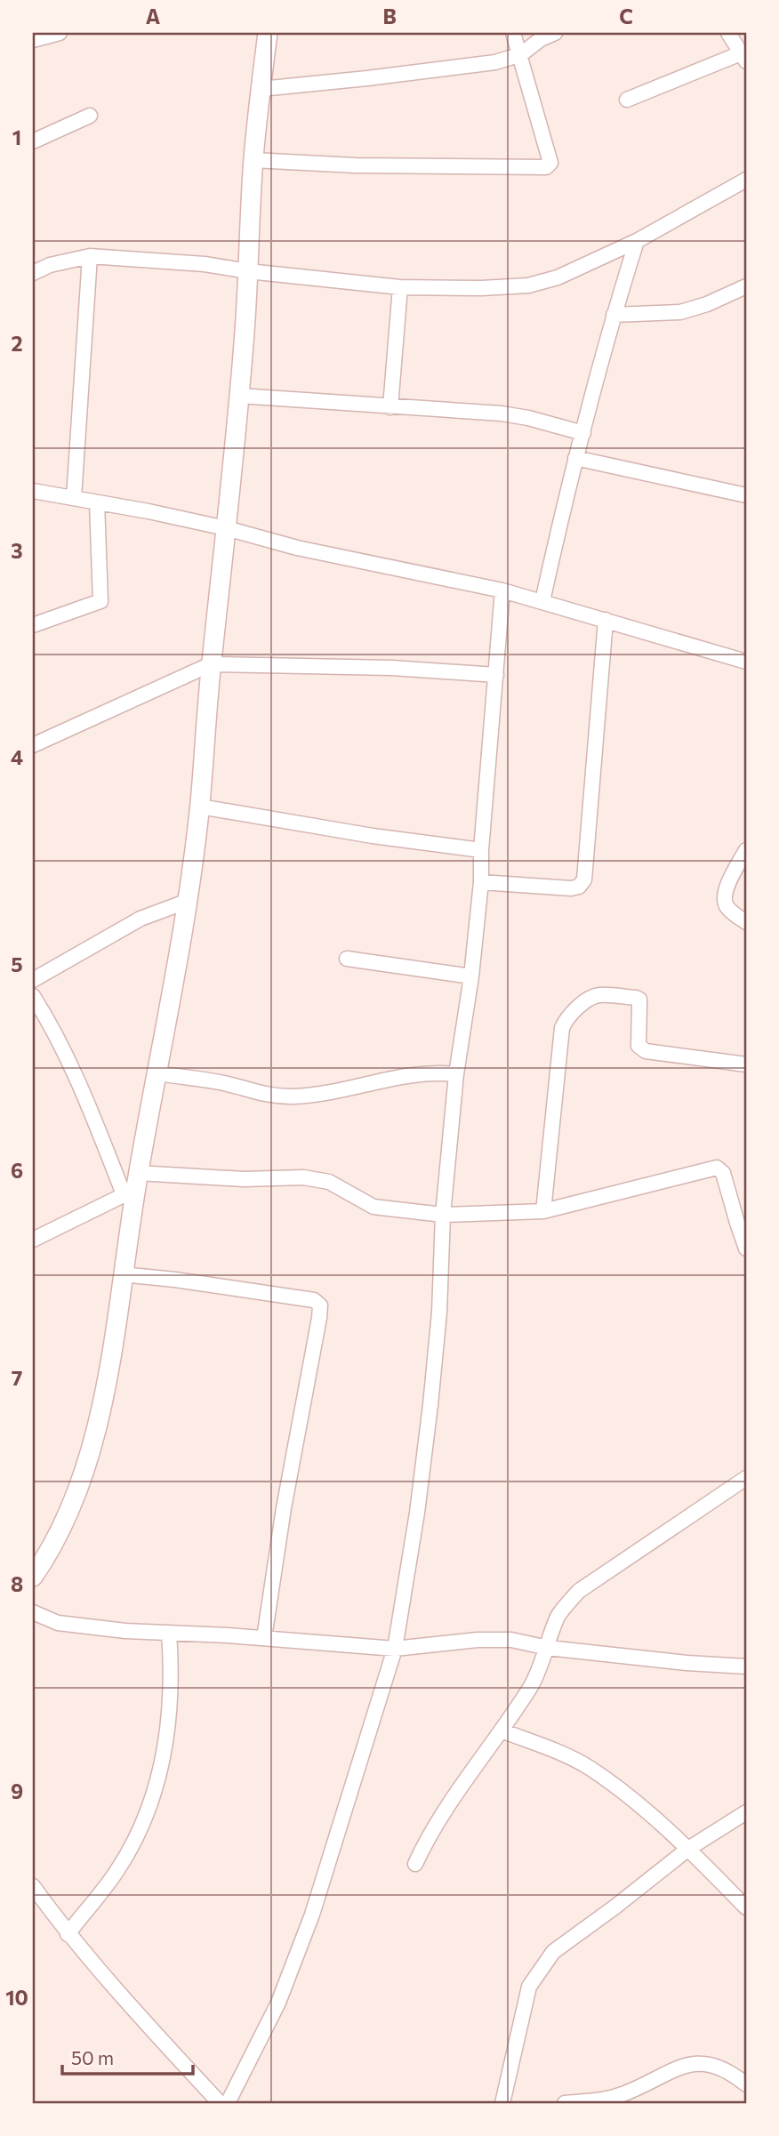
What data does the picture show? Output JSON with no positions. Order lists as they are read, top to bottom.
{
  "scale_bar": "50 m",
  "grid": {
    "columns": ["A", "B", "C"],
    "rows": [
      "1",
      "2",
      "3",
      "4",
      "5",
      "6",
      "7",
      "8",
      "9",
      "10"
    ]
  }
}
